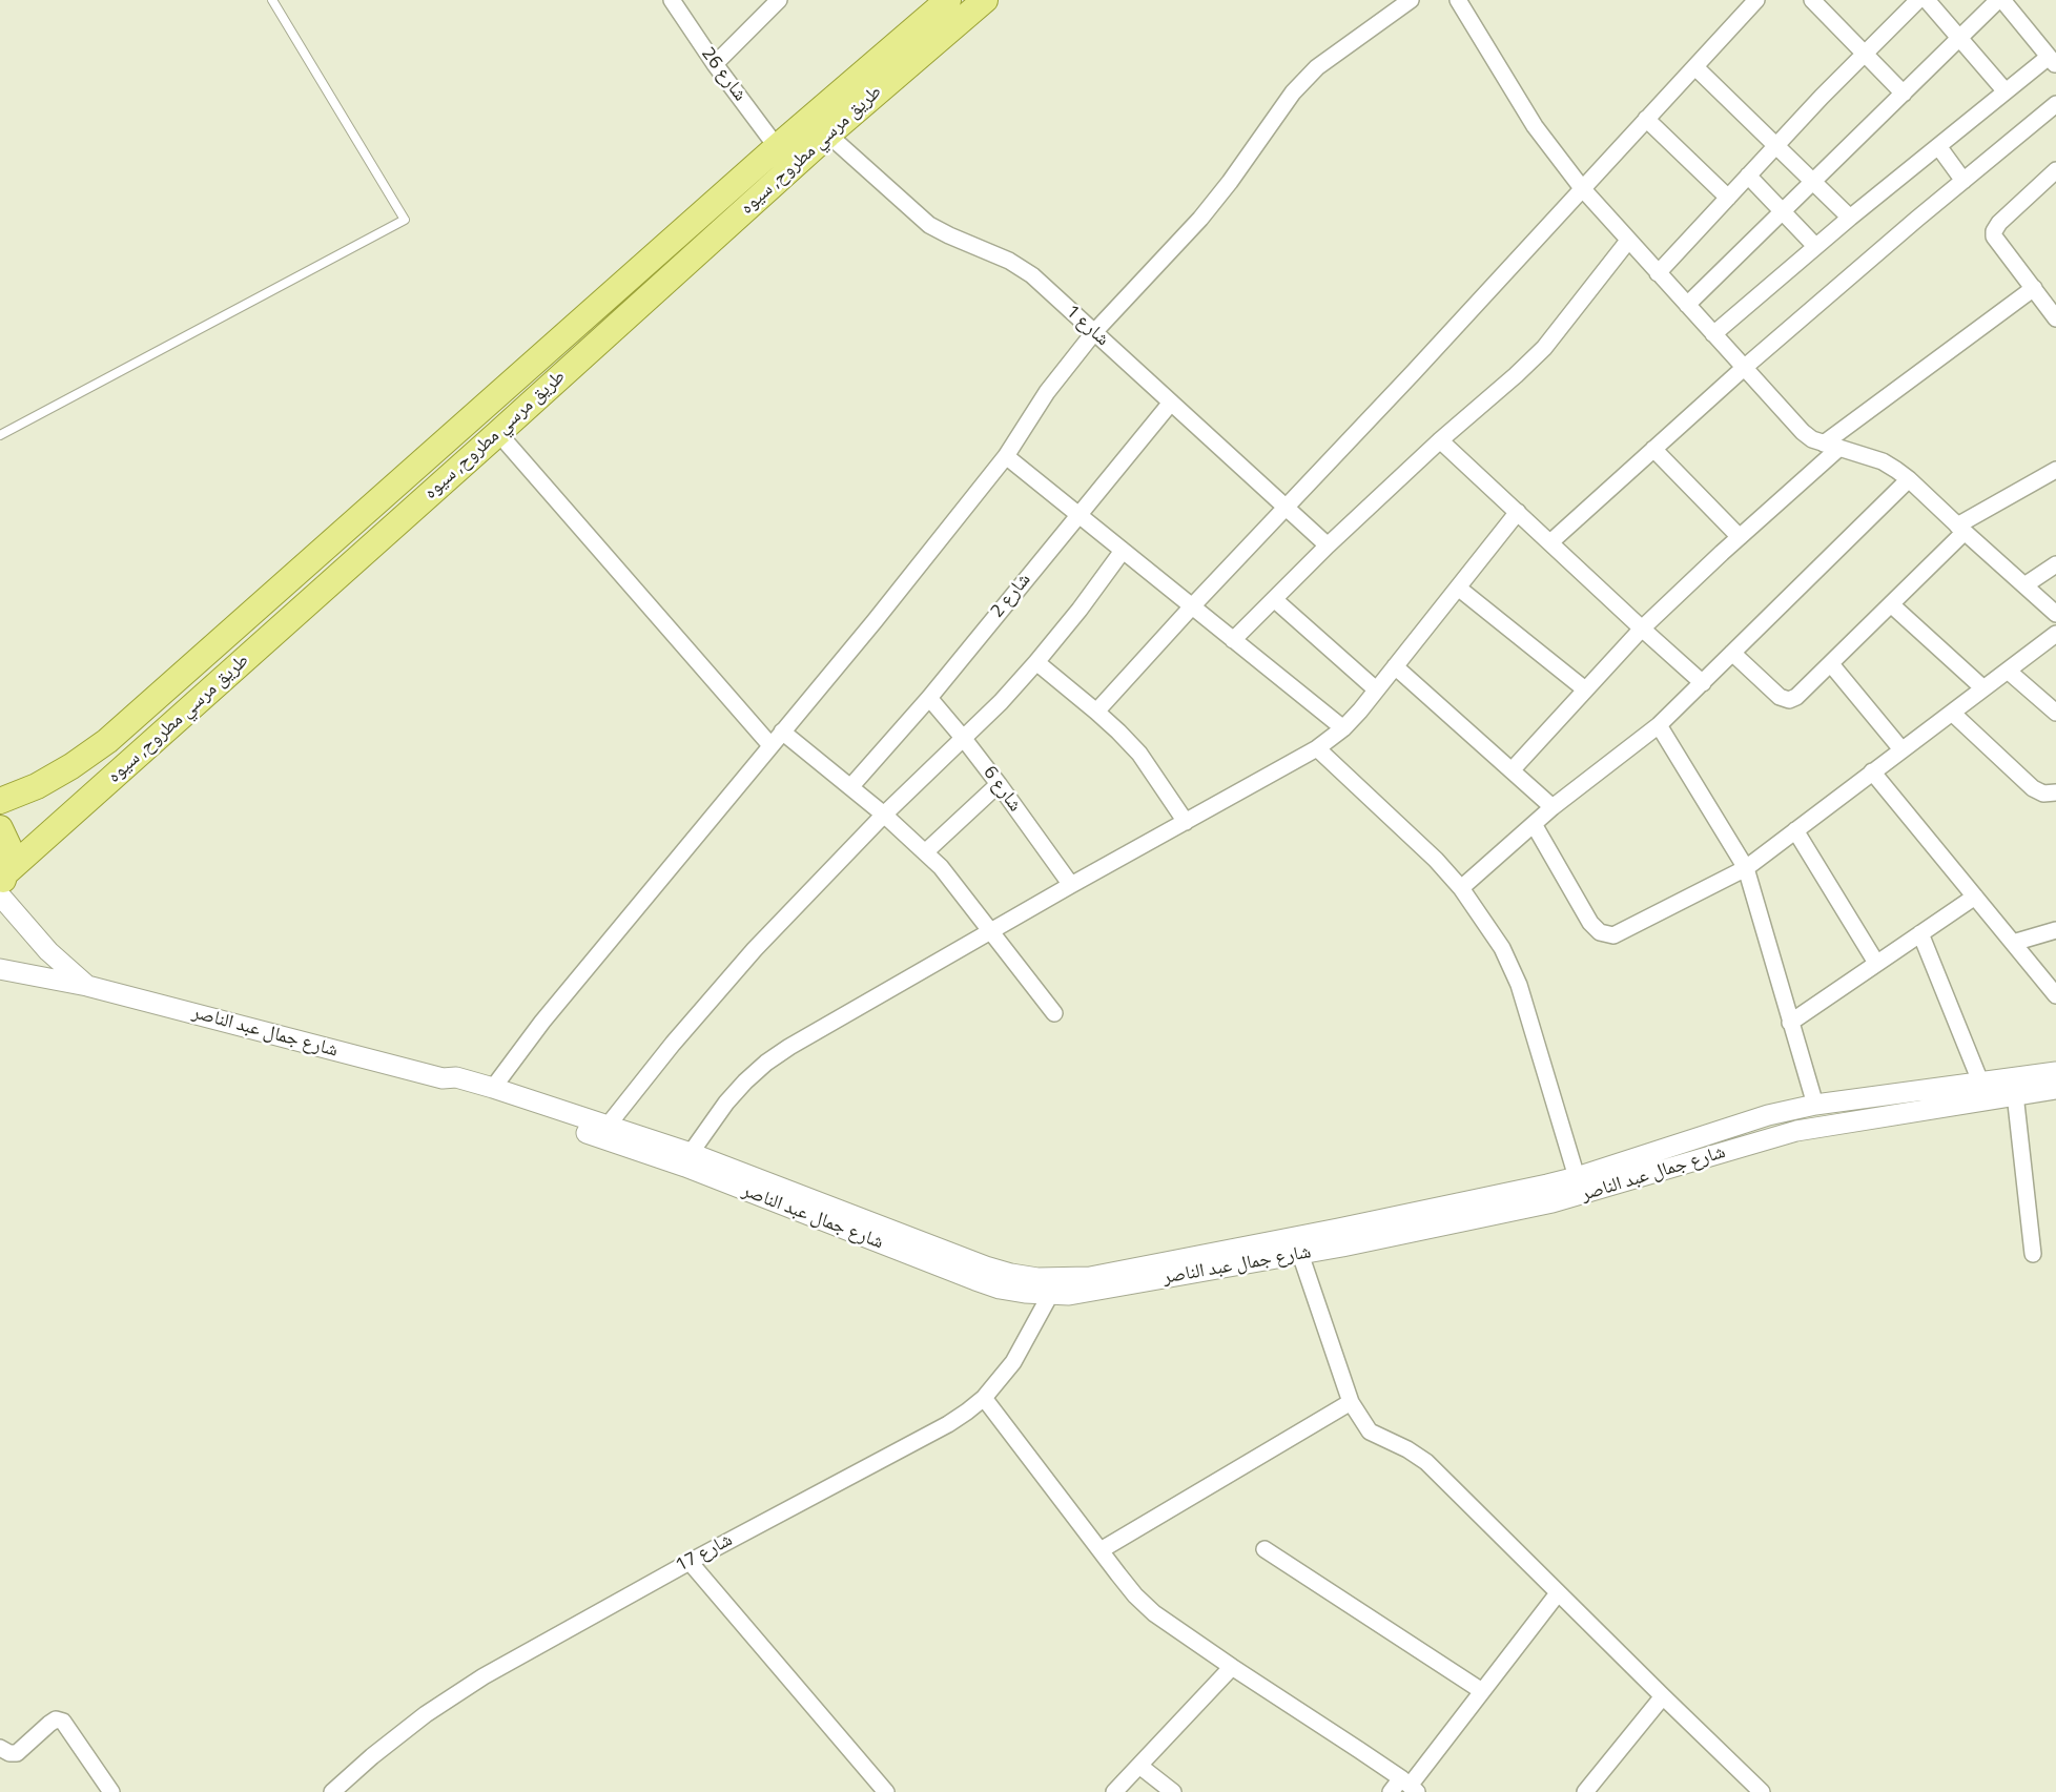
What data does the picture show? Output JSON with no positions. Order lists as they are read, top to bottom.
{
  "streets": {
    "main road": ["طريق مرسي مطروح, سيوه"],
    "street": [
      "شارع 26",
      "شارع 1",
      "شارع 2",
      "شارع 6",
      "شارع جمال عبد الناصر",
      "شارع 17"
    ]
  },
  "crossings": [
    ["شارع 26", "طريق مرسي مطروح, سيوه"],
    ["طريق مرسي مطروح, سيوه", "شارع 1"],
    ["طريق مرسي مطروح, سيوه", "شارع جمال عبد الناصر"],
    ["شارع 1", "شارع 2"],
    ["شارع 2", "شارع 6"],
    ["شارع جمال عبد الناصر", "شارع 17"]
  ]
}
